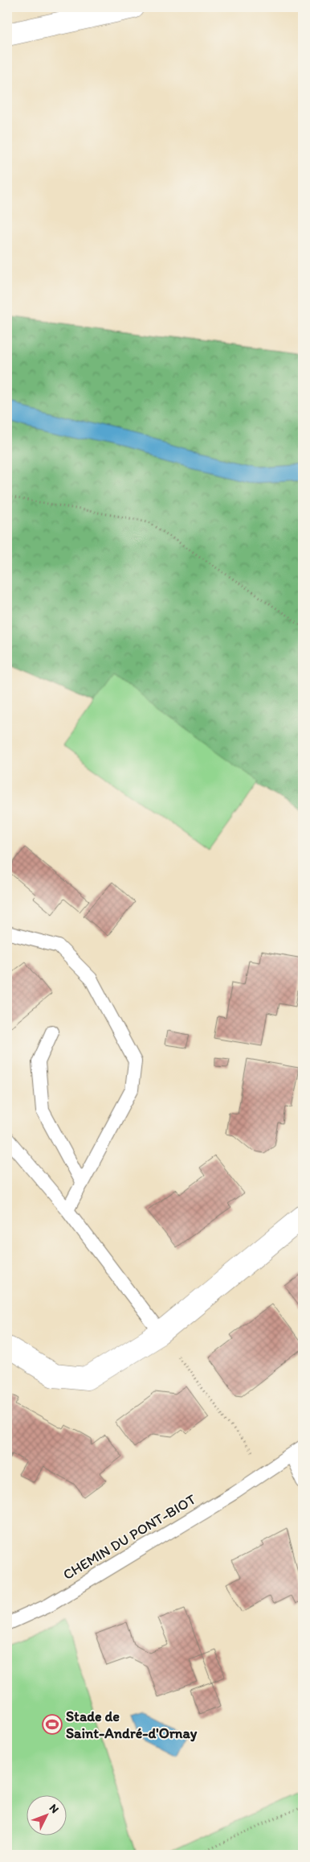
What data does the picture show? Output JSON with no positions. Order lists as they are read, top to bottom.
{
  "streets": {
    "lane": ["CHEMIN DU PONT-BIOT"]
  },
  "places": {
    "sports": ["Stade de Saint-André-d'Ornay"]
  },
  "north": "top right"
}
